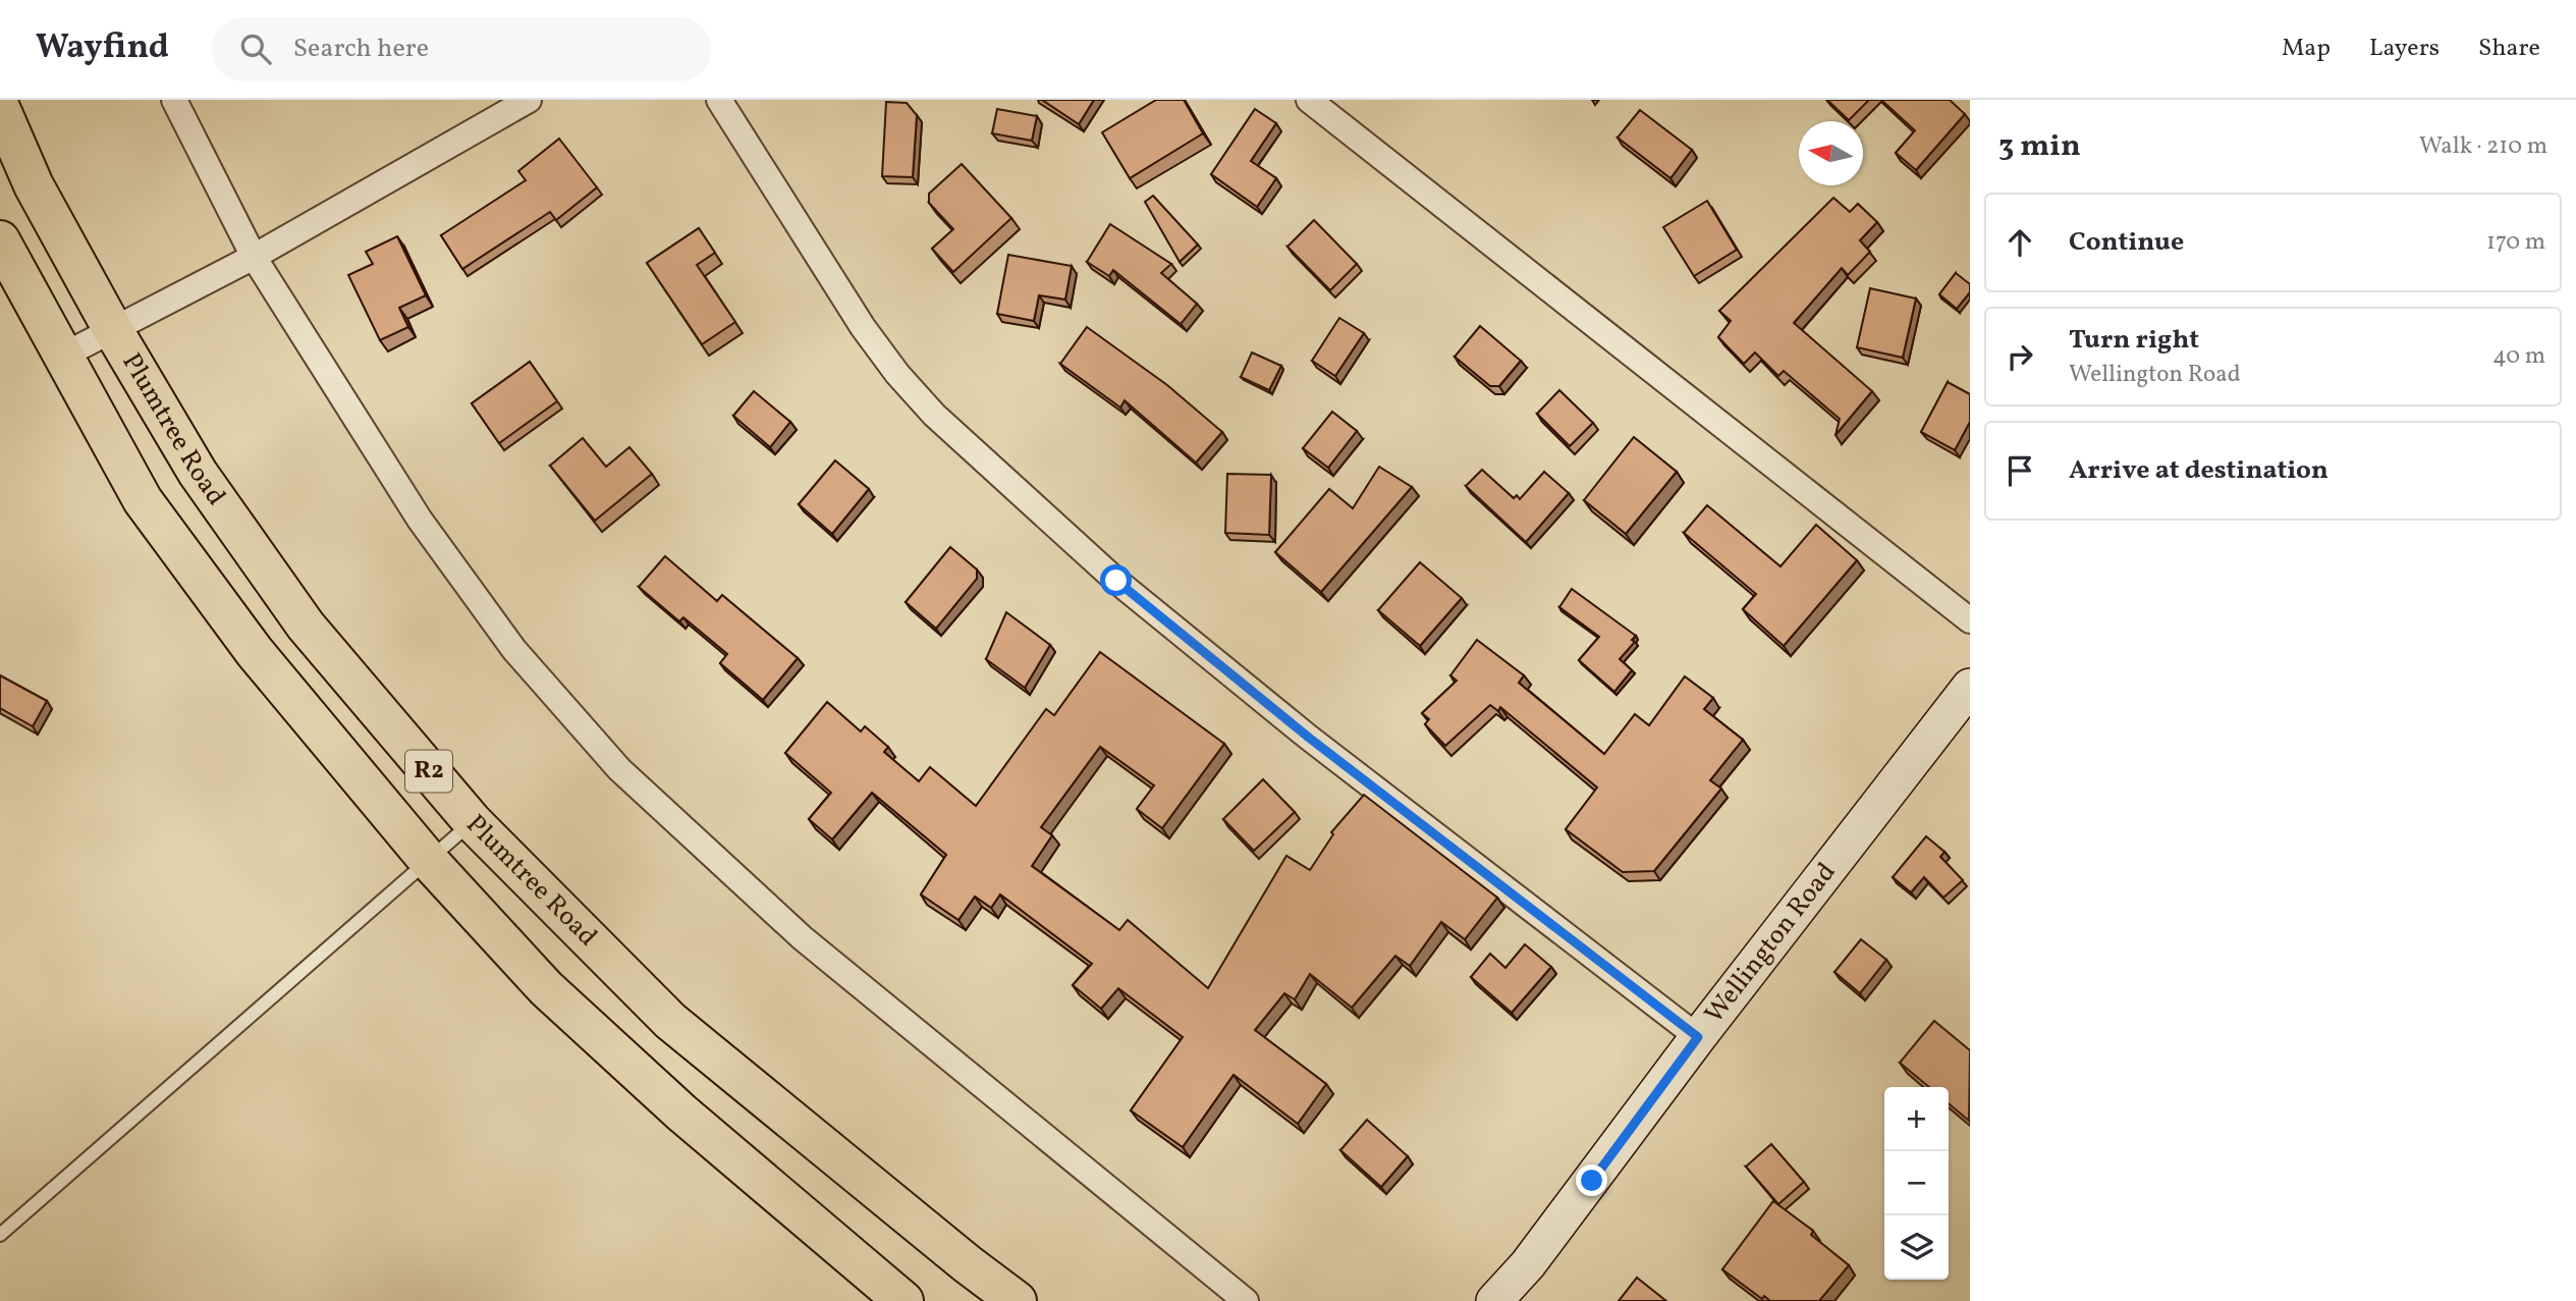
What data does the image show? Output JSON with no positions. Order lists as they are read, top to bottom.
{
  "streets": {
    "highway": ["Plumtree Road", "R2"],
    "main road": ["Wellington Road"]
  },
  "north": "left",
  "page": {
    "header": "Wayfind",
    "search": "Search here",
    "nav": ["Map", "Layers", "Share"],
    "heading": ["3 min", "Walk · 210 m"],
    "list": [
      ["Continue", "170 m"],
      ["Turn right", "Wellington Road", "40 m"],
      "Arrive at destination"
    ],
    "map_buttons": ["+", "−"]
  }
}
